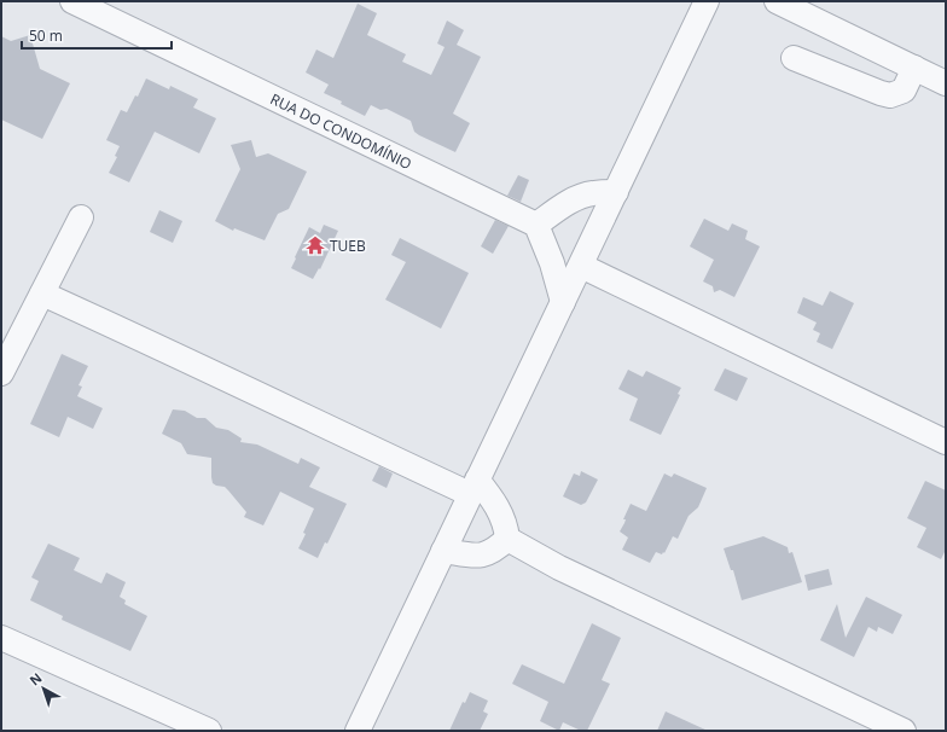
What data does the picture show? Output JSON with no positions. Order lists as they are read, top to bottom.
{
  "streets": {
    "street": ["RUA DO CONDOMÍNIO"]
  },
  "places": {
    "temple": ["TUEB"]
  },
  "scale_bar": "50 m",
  "north": "top left"
}
